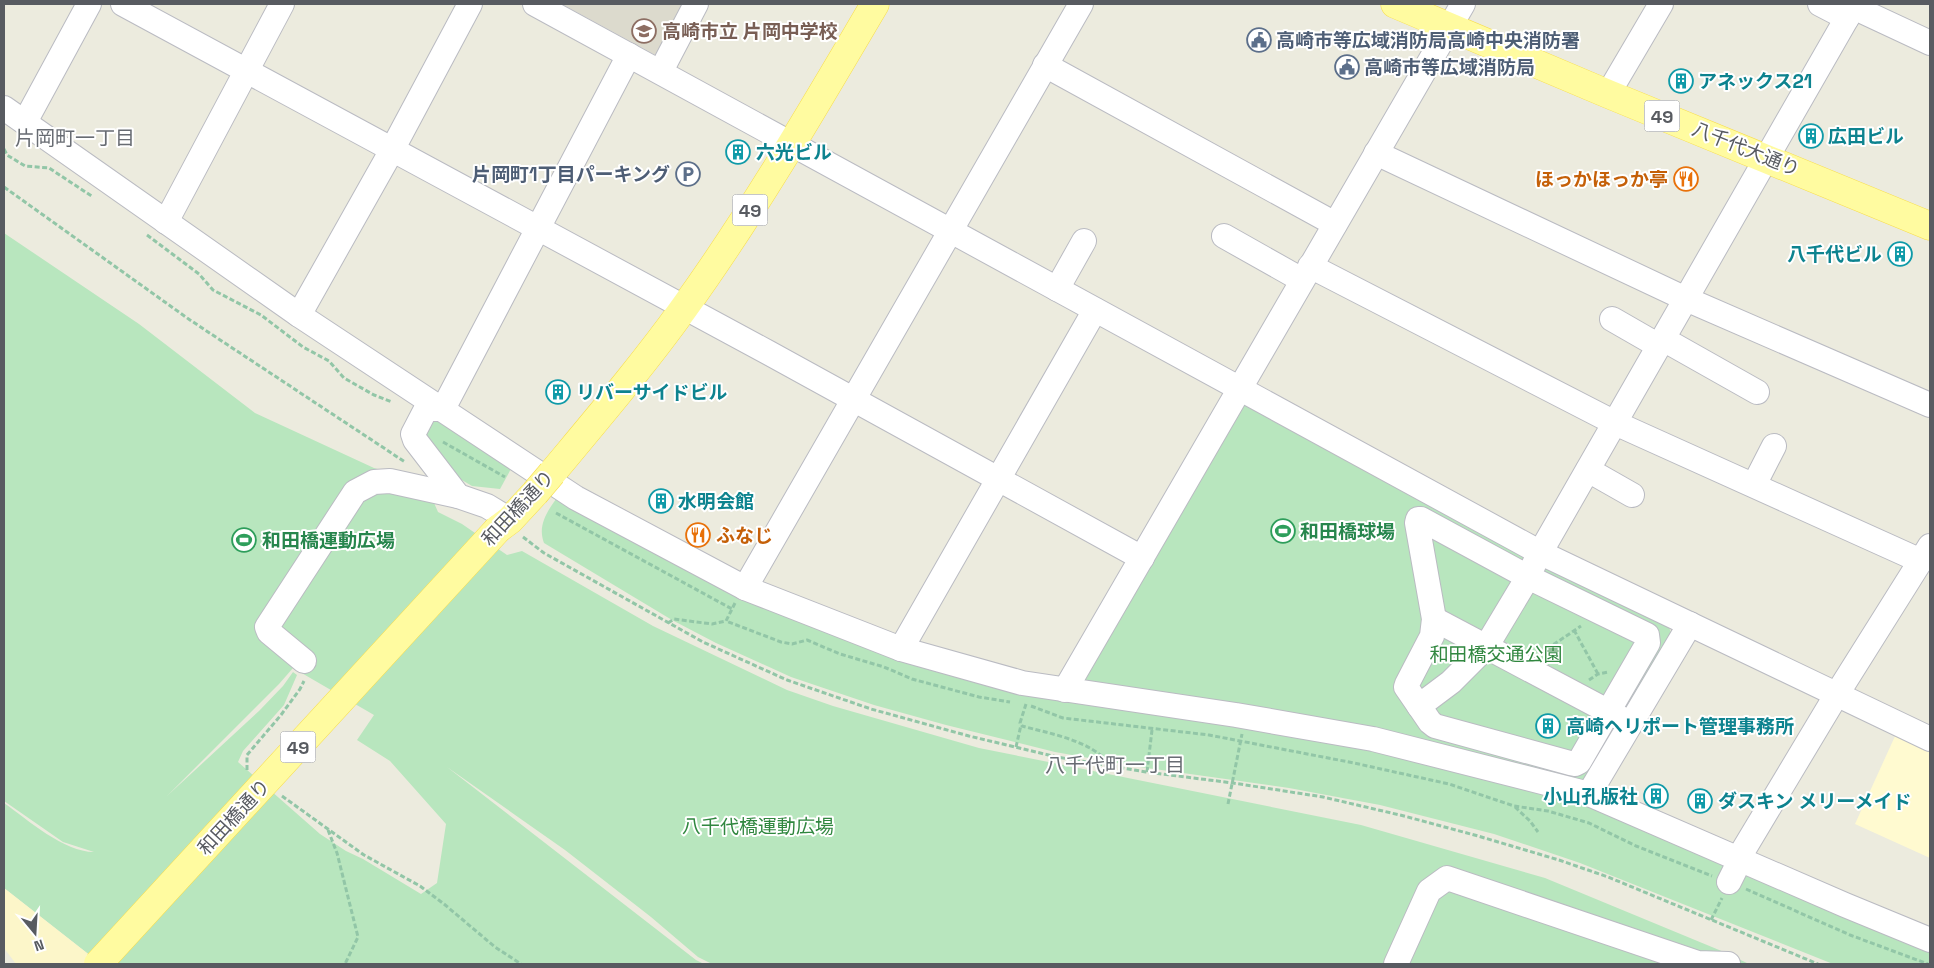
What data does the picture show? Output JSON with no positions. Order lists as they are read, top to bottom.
{
  "streets": {
    "main road": ["49", "八千代大通り", "和田橋通り"]
  },
  "districts": ["片岡町一丁目", "八千代町一丁目"],
  "parks": ["和田橋交通公園", "八千代橋運動広場"],
  "places": {
    "school or university": ["高崎市立 片岡中学校"],
    "public building": ["高崎市等広域消防局高崎中央消防署", "高崎市等広域消防局"],
    "building": [
      "アネックス21",
      "広田ビル",
      "六光ビル",
      "八千代ビル",
      "リバーサイドビル",
      "水明会館",
      "高崎ヘリポート管理事務所",
      "小山孔版社",
      "ダスキン メリーメイド"
    ],
    "parking": ["片岡町1丁目パーキング"],
    "restaurant": ["ほっかほっか亭", "ふなじ"],
    "sports": ["和田橋球場", "和田橋運動広場"]
  },
  "north": "bottom"
}
